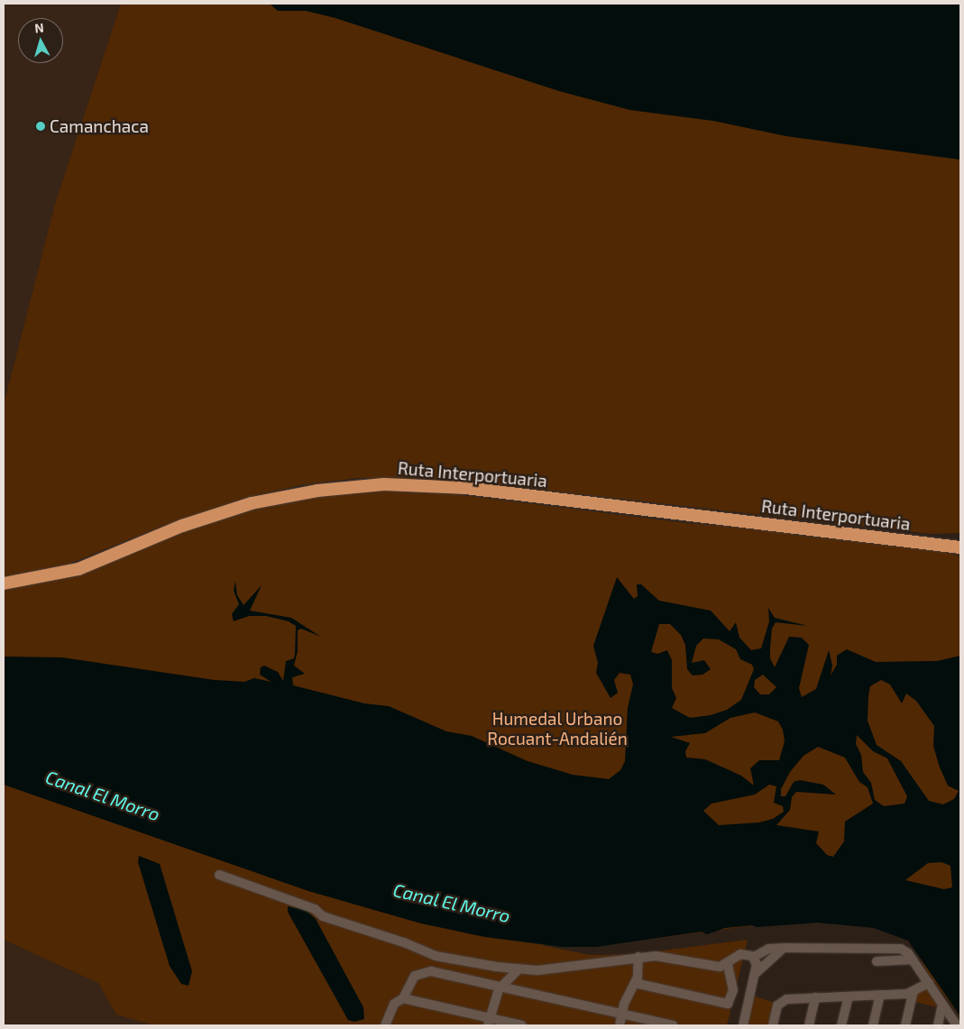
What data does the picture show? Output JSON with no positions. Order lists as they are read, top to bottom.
{
  "streets": {
    "highway": ["Ruta Interportuaria"]
  },
  "water": ["Canal El Morro"],
  "parks": ["Humedal Urbano Rocuant-Andalién"],
  "places": ["Camanchaca"],
  "north": "top"
}
